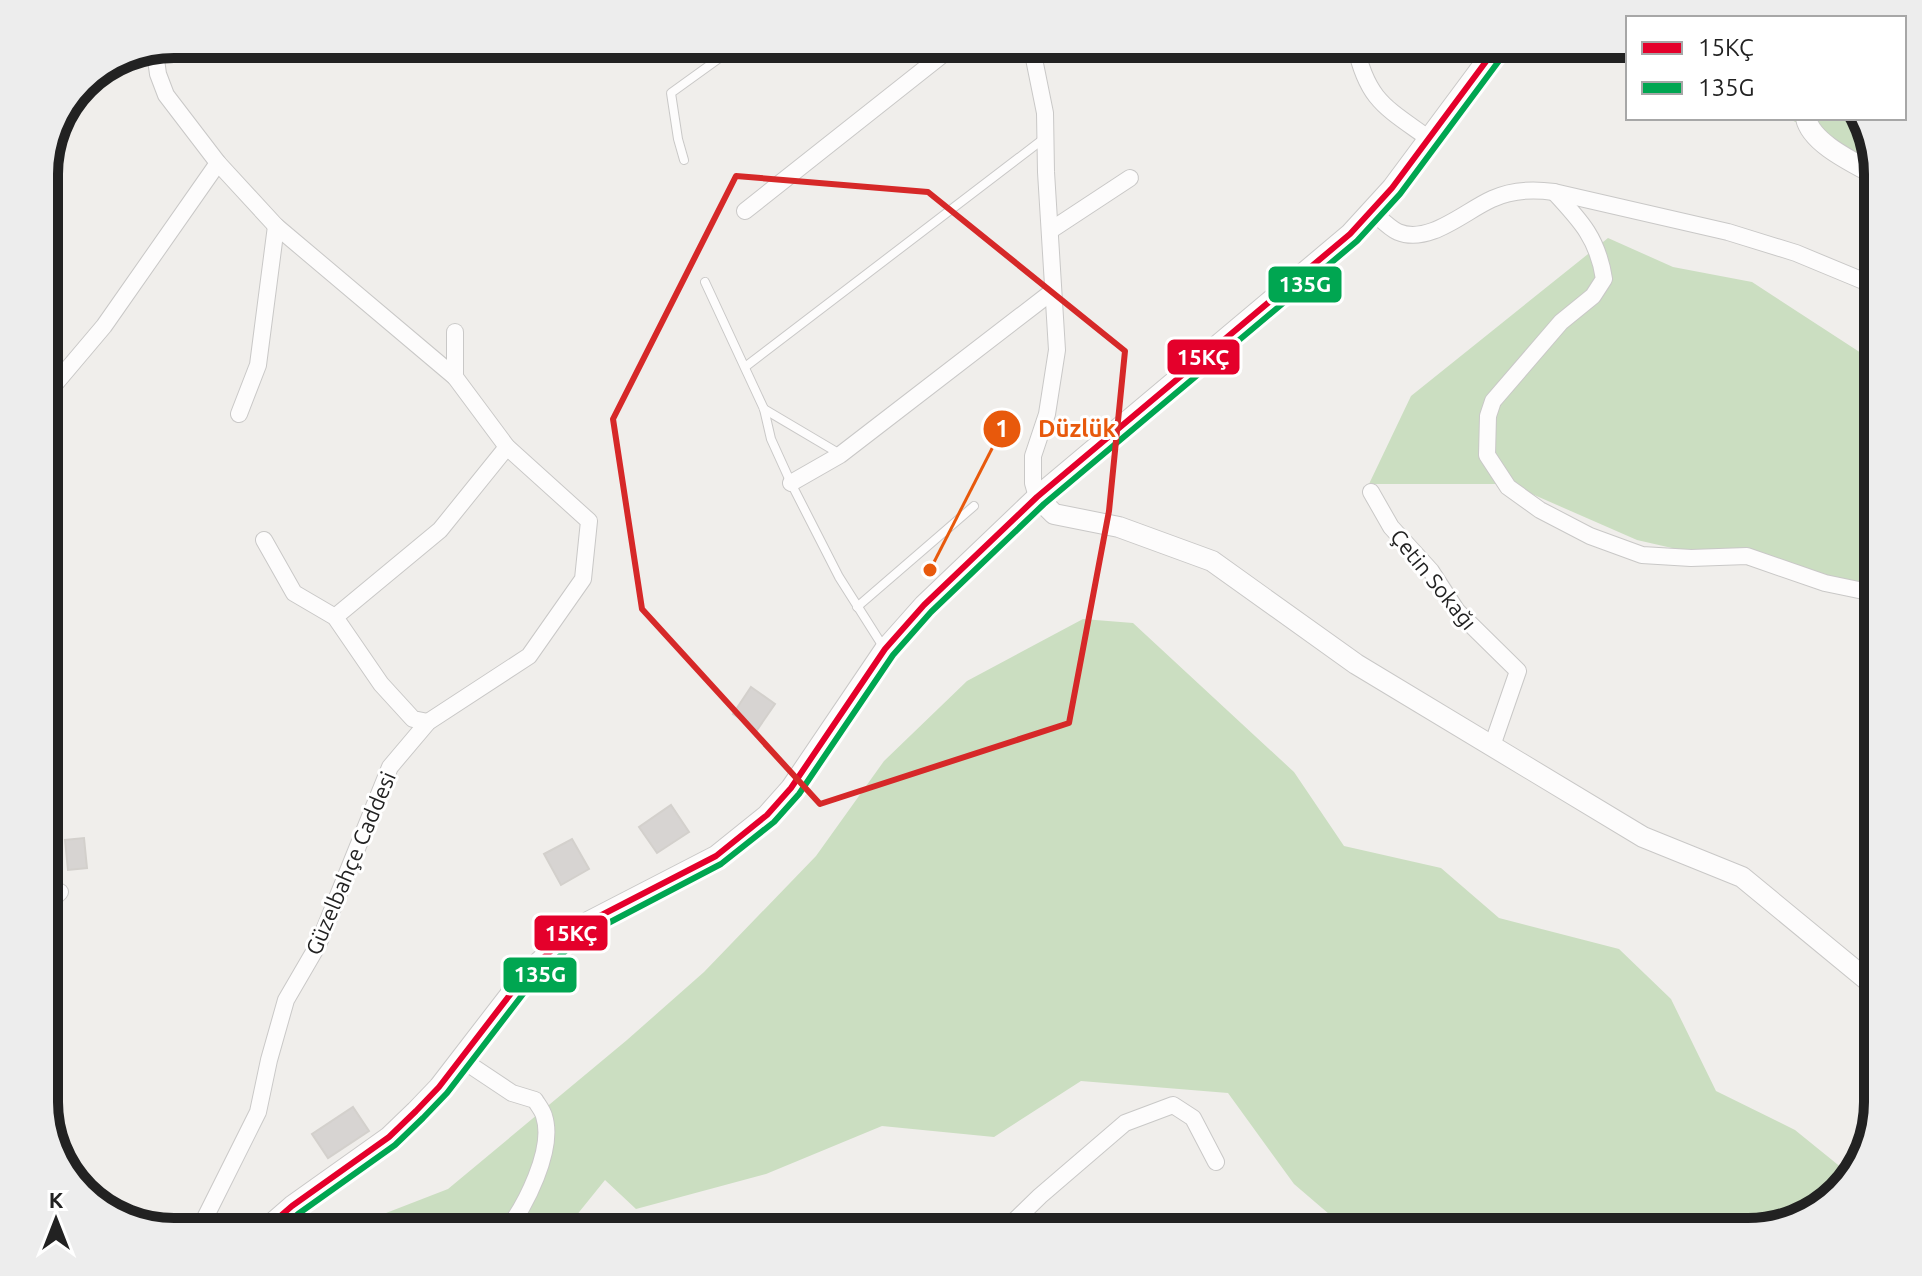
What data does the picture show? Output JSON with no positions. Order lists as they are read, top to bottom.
{
  "streets": {
    "street": ["Çetin Sokağı", "Güzelbahçe Caddesi"]
  },
  "places": ["Düzlük"],
  "lines": ["transit line 15KÇ", "transit line 135G"],
  "legend": ["15KÇ", "135G"],
  "north": "top"
}
